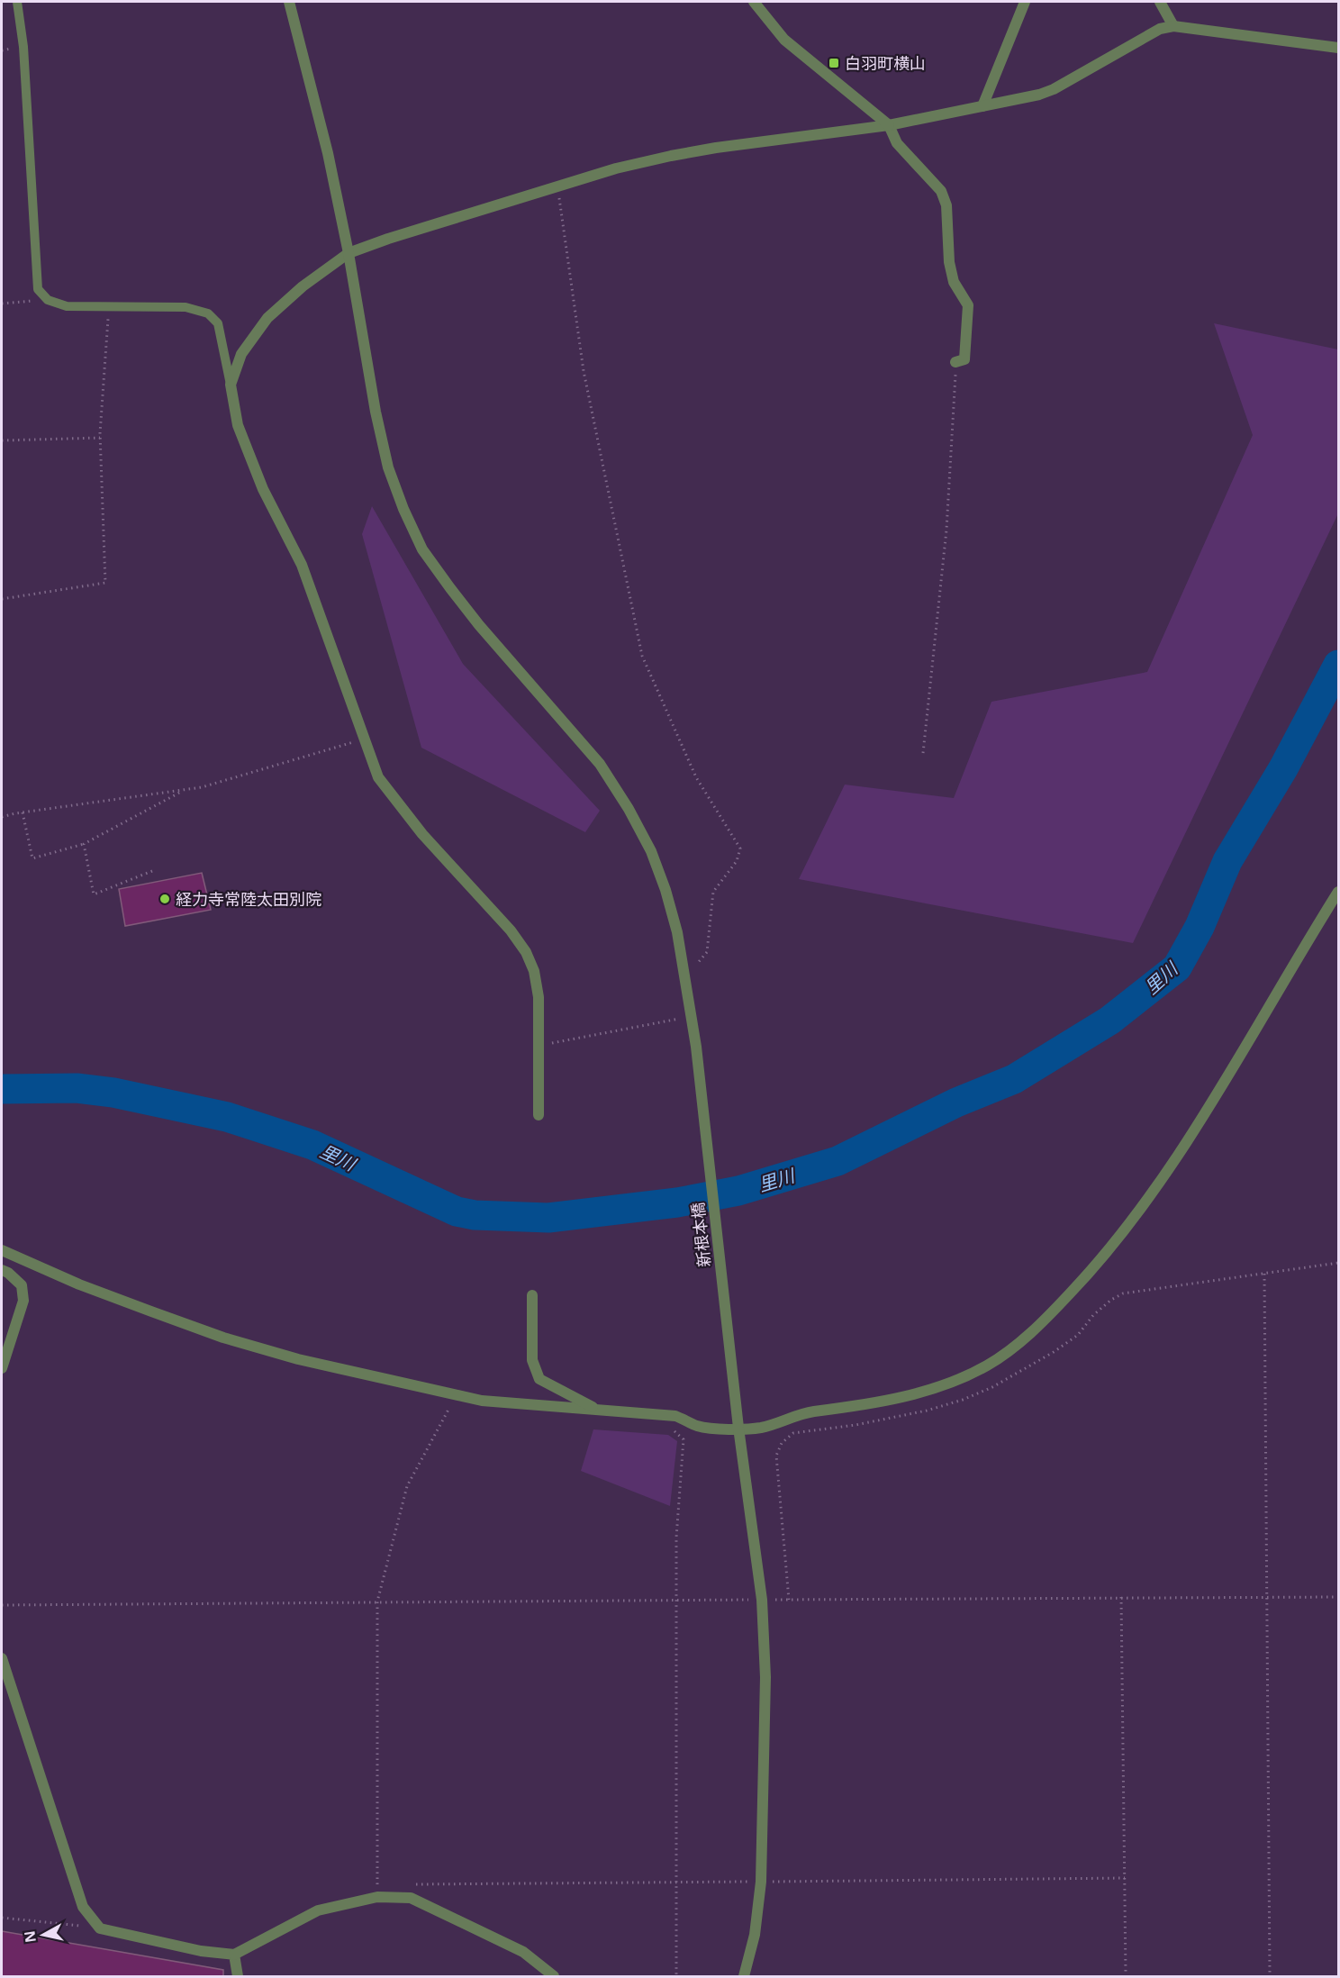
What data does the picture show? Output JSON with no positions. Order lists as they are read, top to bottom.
{
  "streets": {
    "street": ["新根本橋"]
  },
  "water": ["里川"],
  "places": {
    "transit": ["白羽町横山"],
    "other": ["経力寺常陸太田別院"]
  },
  "north": "left"
}
